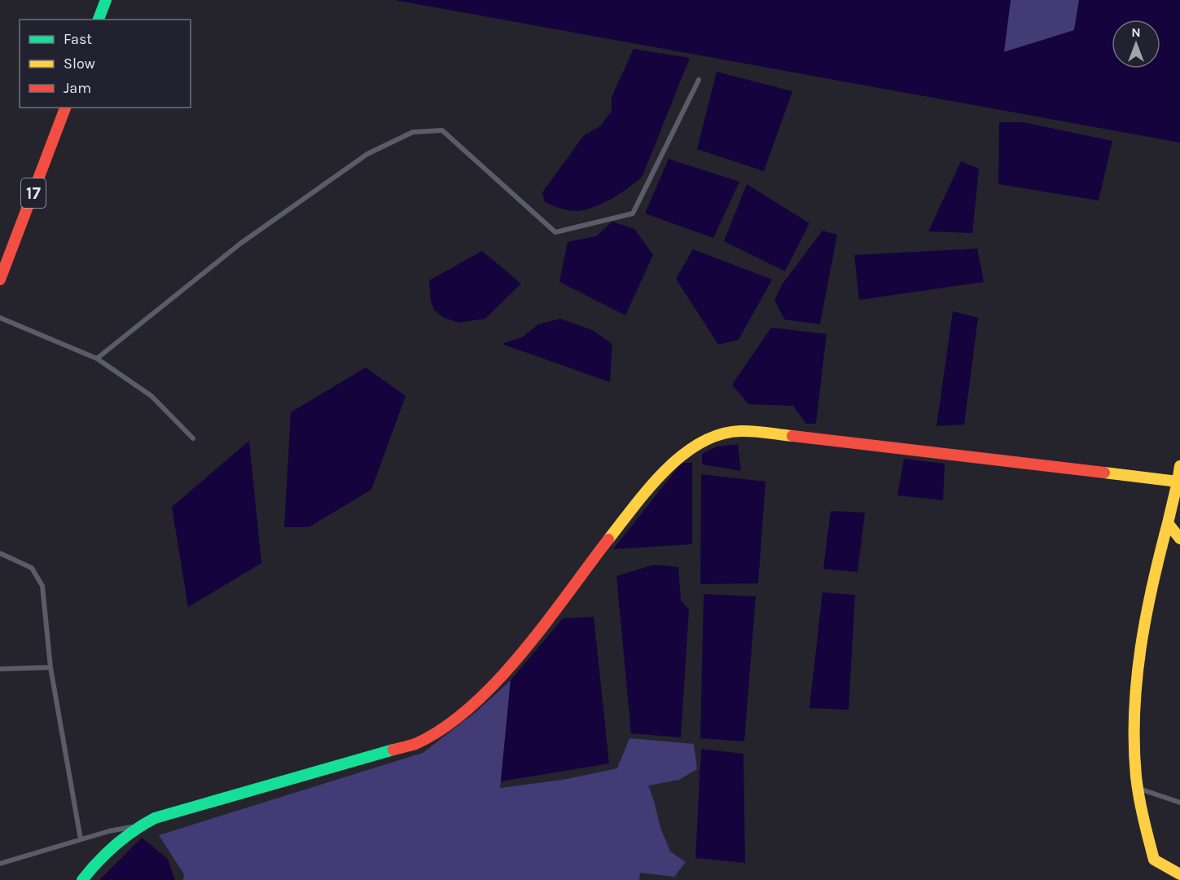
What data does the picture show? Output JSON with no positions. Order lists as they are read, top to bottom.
{
  "streets": {
    "street": ["17"]
  },
  "legend": ["Fast", "Slow", "Jam"],
  "north": "top"
}
